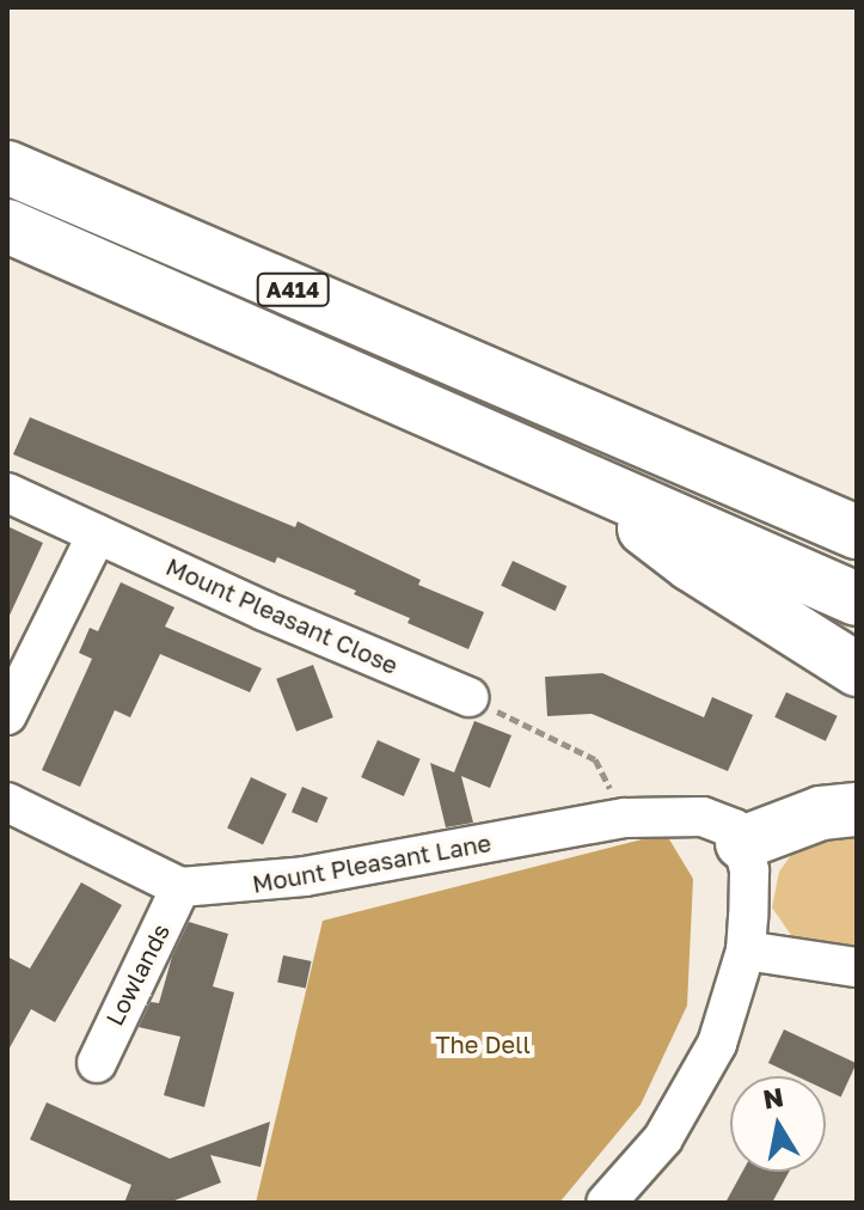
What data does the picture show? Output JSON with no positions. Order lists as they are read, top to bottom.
{
  "streets": {
    "highway": ["A414"],
    "street": ["Mount Pleasant Close", "Mount Pleasant Lane", "Lowlands"]
  },
  "crossings": [
    ["Mount Pleasant Lane", "Lowlands"]
  ],
  "parks": ["The Dell"],
  "north": "top"
}
